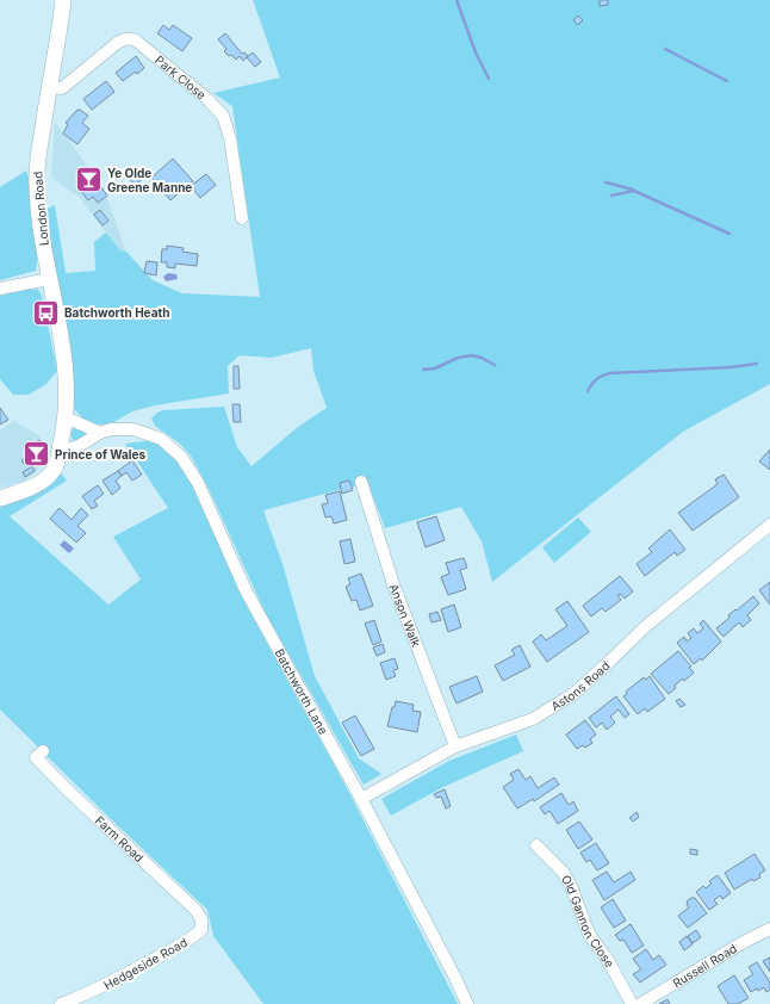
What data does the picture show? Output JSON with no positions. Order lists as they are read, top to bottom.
{
  "streets": {
    "main road": ["London Road"],
    "street": [
      "Park Close",
      "Anson Walk",
      "Astons Road",
      "Batchworth Lane",
      "Farm Road",
      "Old Gannon Close",
      "Hedgeside Road",
      "Russell Road"
    ]
  },
  "crossings": [
    ["Park Close", "London Road"],
    ["London Road", "Batchworth Lane"],
    ["Anson Walk", "Astons Road"],
    ["Astons Road", "Batchworth Lane"],
    ["Farm Road", "Hedgeside Road"]
  ],
  "places": {
    "bar": ["Ye Olde Greene Manne", "Prince of Wales"],
    "bus stop": ["Batchworth Heath"]
  }
}
